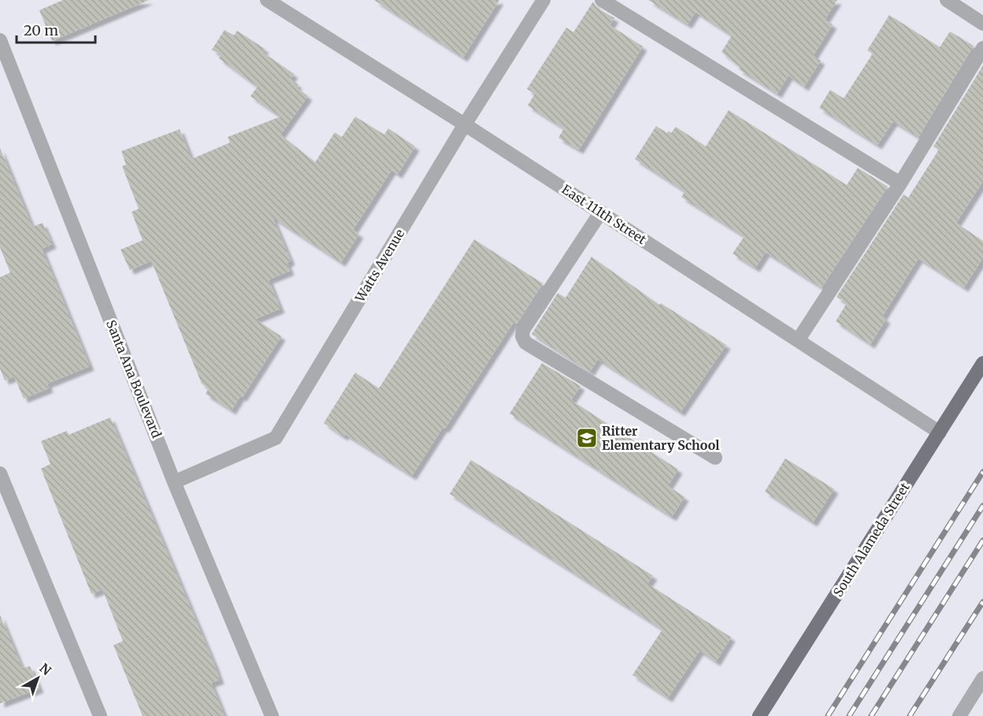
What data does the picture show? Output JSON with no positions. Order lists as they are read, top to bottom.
{
  "streets": {
    "main road": ["South Alameda Street"],
    "street": ["East 111th Street", "Watts Avenue", "Santa Ana Boulevard"]
  },
  "crossings": [
    ["East 111th Street", "Watts Avenue"],
    ["East 111th Street", "South Alameda Street"],
    ["Watts Avenue", "Santa Ana Boulevard"]
  ],
  "places": {
    "school or university": ["Ritter Elementary School"]
  },
  "scale_bar": "20 m",
  "north": "top right"
}
